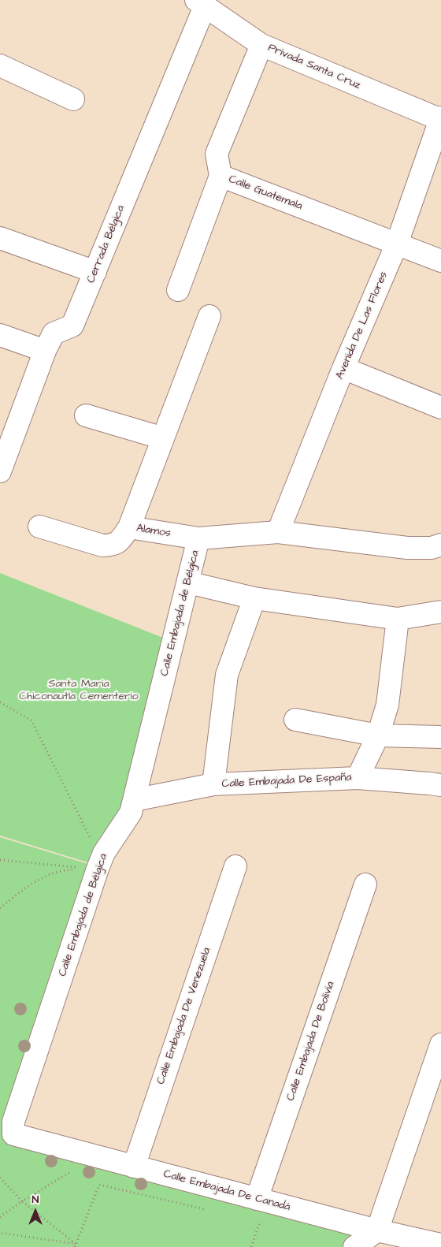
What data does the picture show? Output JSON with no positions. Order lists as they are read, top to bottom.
{
  "streets": {
    "street": [
      "Privada Santa Cruz",
      "Calle Guatemala",
      "Cerrada Bélgica",
      "Avenida De Las Flores",
      "Alamos",
      "Calle Embajada de Bélgica",
      "Calle Embajada De España",
      "Calle Embajada De Venezuela",
      "Calle Embajada De Bolivia",
      "Calle Embajada De Canadá"
    ]
  },
  "crossings": [
    ["Privada Santa Cruz", "Calle Guatemala"],
    ["Privada Santa Cruz", "Cerrada Bélgica"],
    ["Privada Santa Cruz", "Avenida De Las Flores"],
    ["Calle Guatemala", "Avenida De Las Flores"],
    ["Avenida De Las Flores", "Alamos"],
    ["Alamos", "Calle Embajada de Bélgica"],
    ["Calle Embajada de Bélgica", "Calle Embajada De España"],
    ["Calle Embajada de Bélgica", "Calle Embajada De Canadá"],
    ["Calle Embajada De Venezuela", "Calle Embajada De Canadá"],
    ["Calle Embajada De Bolivia", "Calle Embajada De Canadá"]
  ],
  "parks": ["Santa Maria Chiconautla Cementerio"],
  "north": "top"
}
